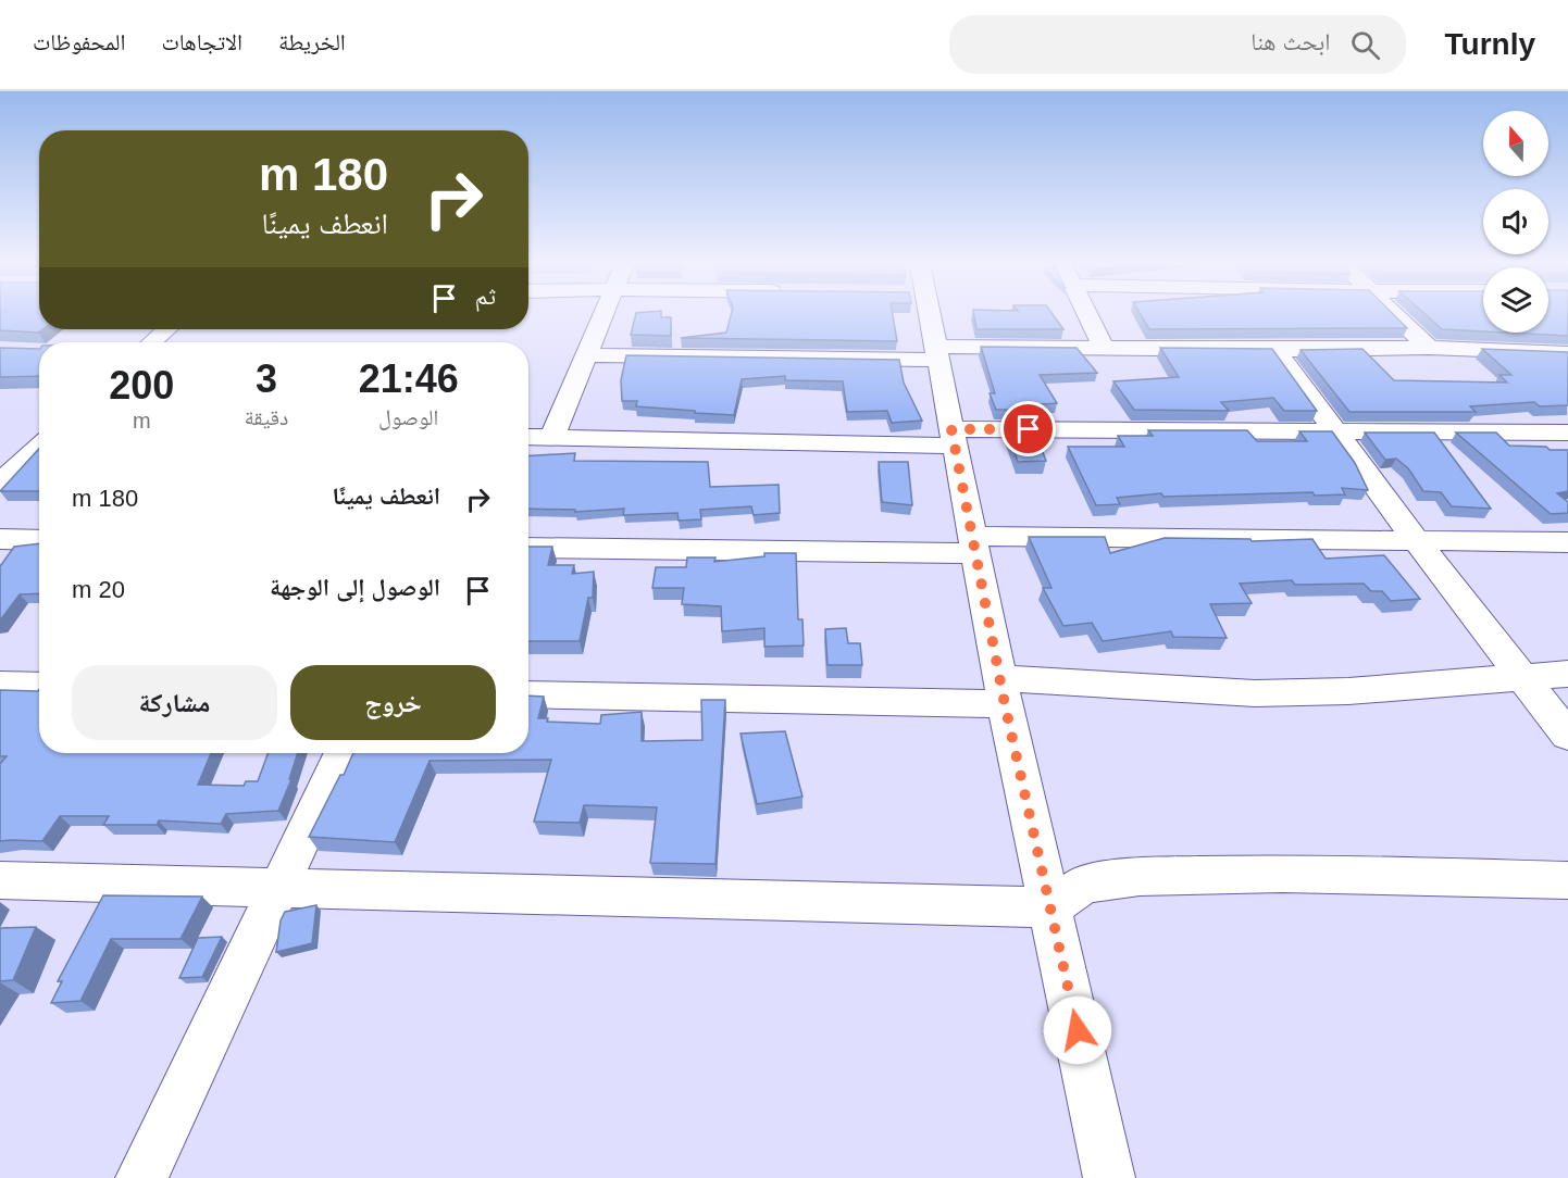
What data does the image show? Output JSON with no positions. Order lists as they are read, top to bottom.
{
  "north": "top",
  "page": {
    "header": "Turnly",
    "search": "ابحث هنا",
    "nav": ["الخريطة", "الاتجاهات", "المحفوظات"],
    "turn": ["180 m", "انعطف يمينًا"],
    "then": "ثم",
    "eta": [
      "21:46",
      "الوصول",
      "3",
      "دقيقة",
      "200",
      "m"
    ],
    "list": [
      {
        "name": "انعطف يمينًا",
        "value": "180 m"
      },
      {
        "name": "الوصول إلى الوجهة",
        "value": "20 m"
      }
    ],
    "buttons": ["خروج", "مشاركة"]
  }
}
